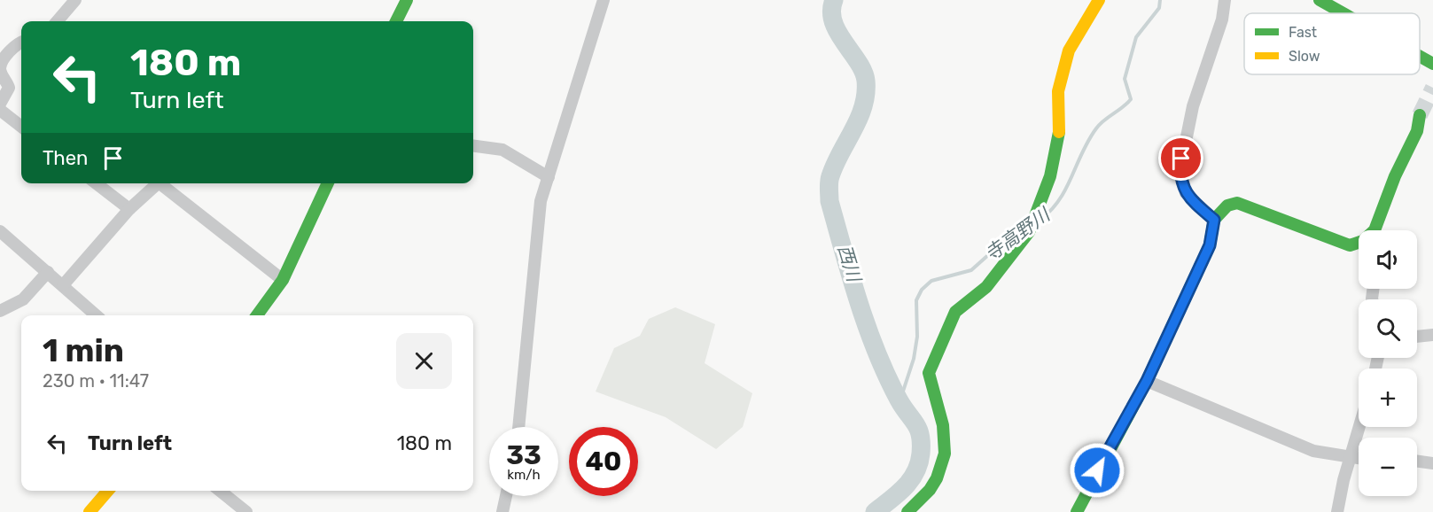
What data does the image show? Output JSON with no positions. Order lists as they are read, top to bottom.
{
  "water": ["寺高野川", "西川"],
  "legend": ["Fast", "Slow"],
  "page": {
    "turn": ["180 m", "Turn left"],
    "then": "Then",
    "map_buttons": ["+", "−"],
    "heading": ["1 min", "230 m · 11:47"],
    "list": [
      {
        "name": "Turn left",
        "value": "180 m"
      }
    ],
    "speed": "33 km/h",
    "limit": "40"
  }
}
